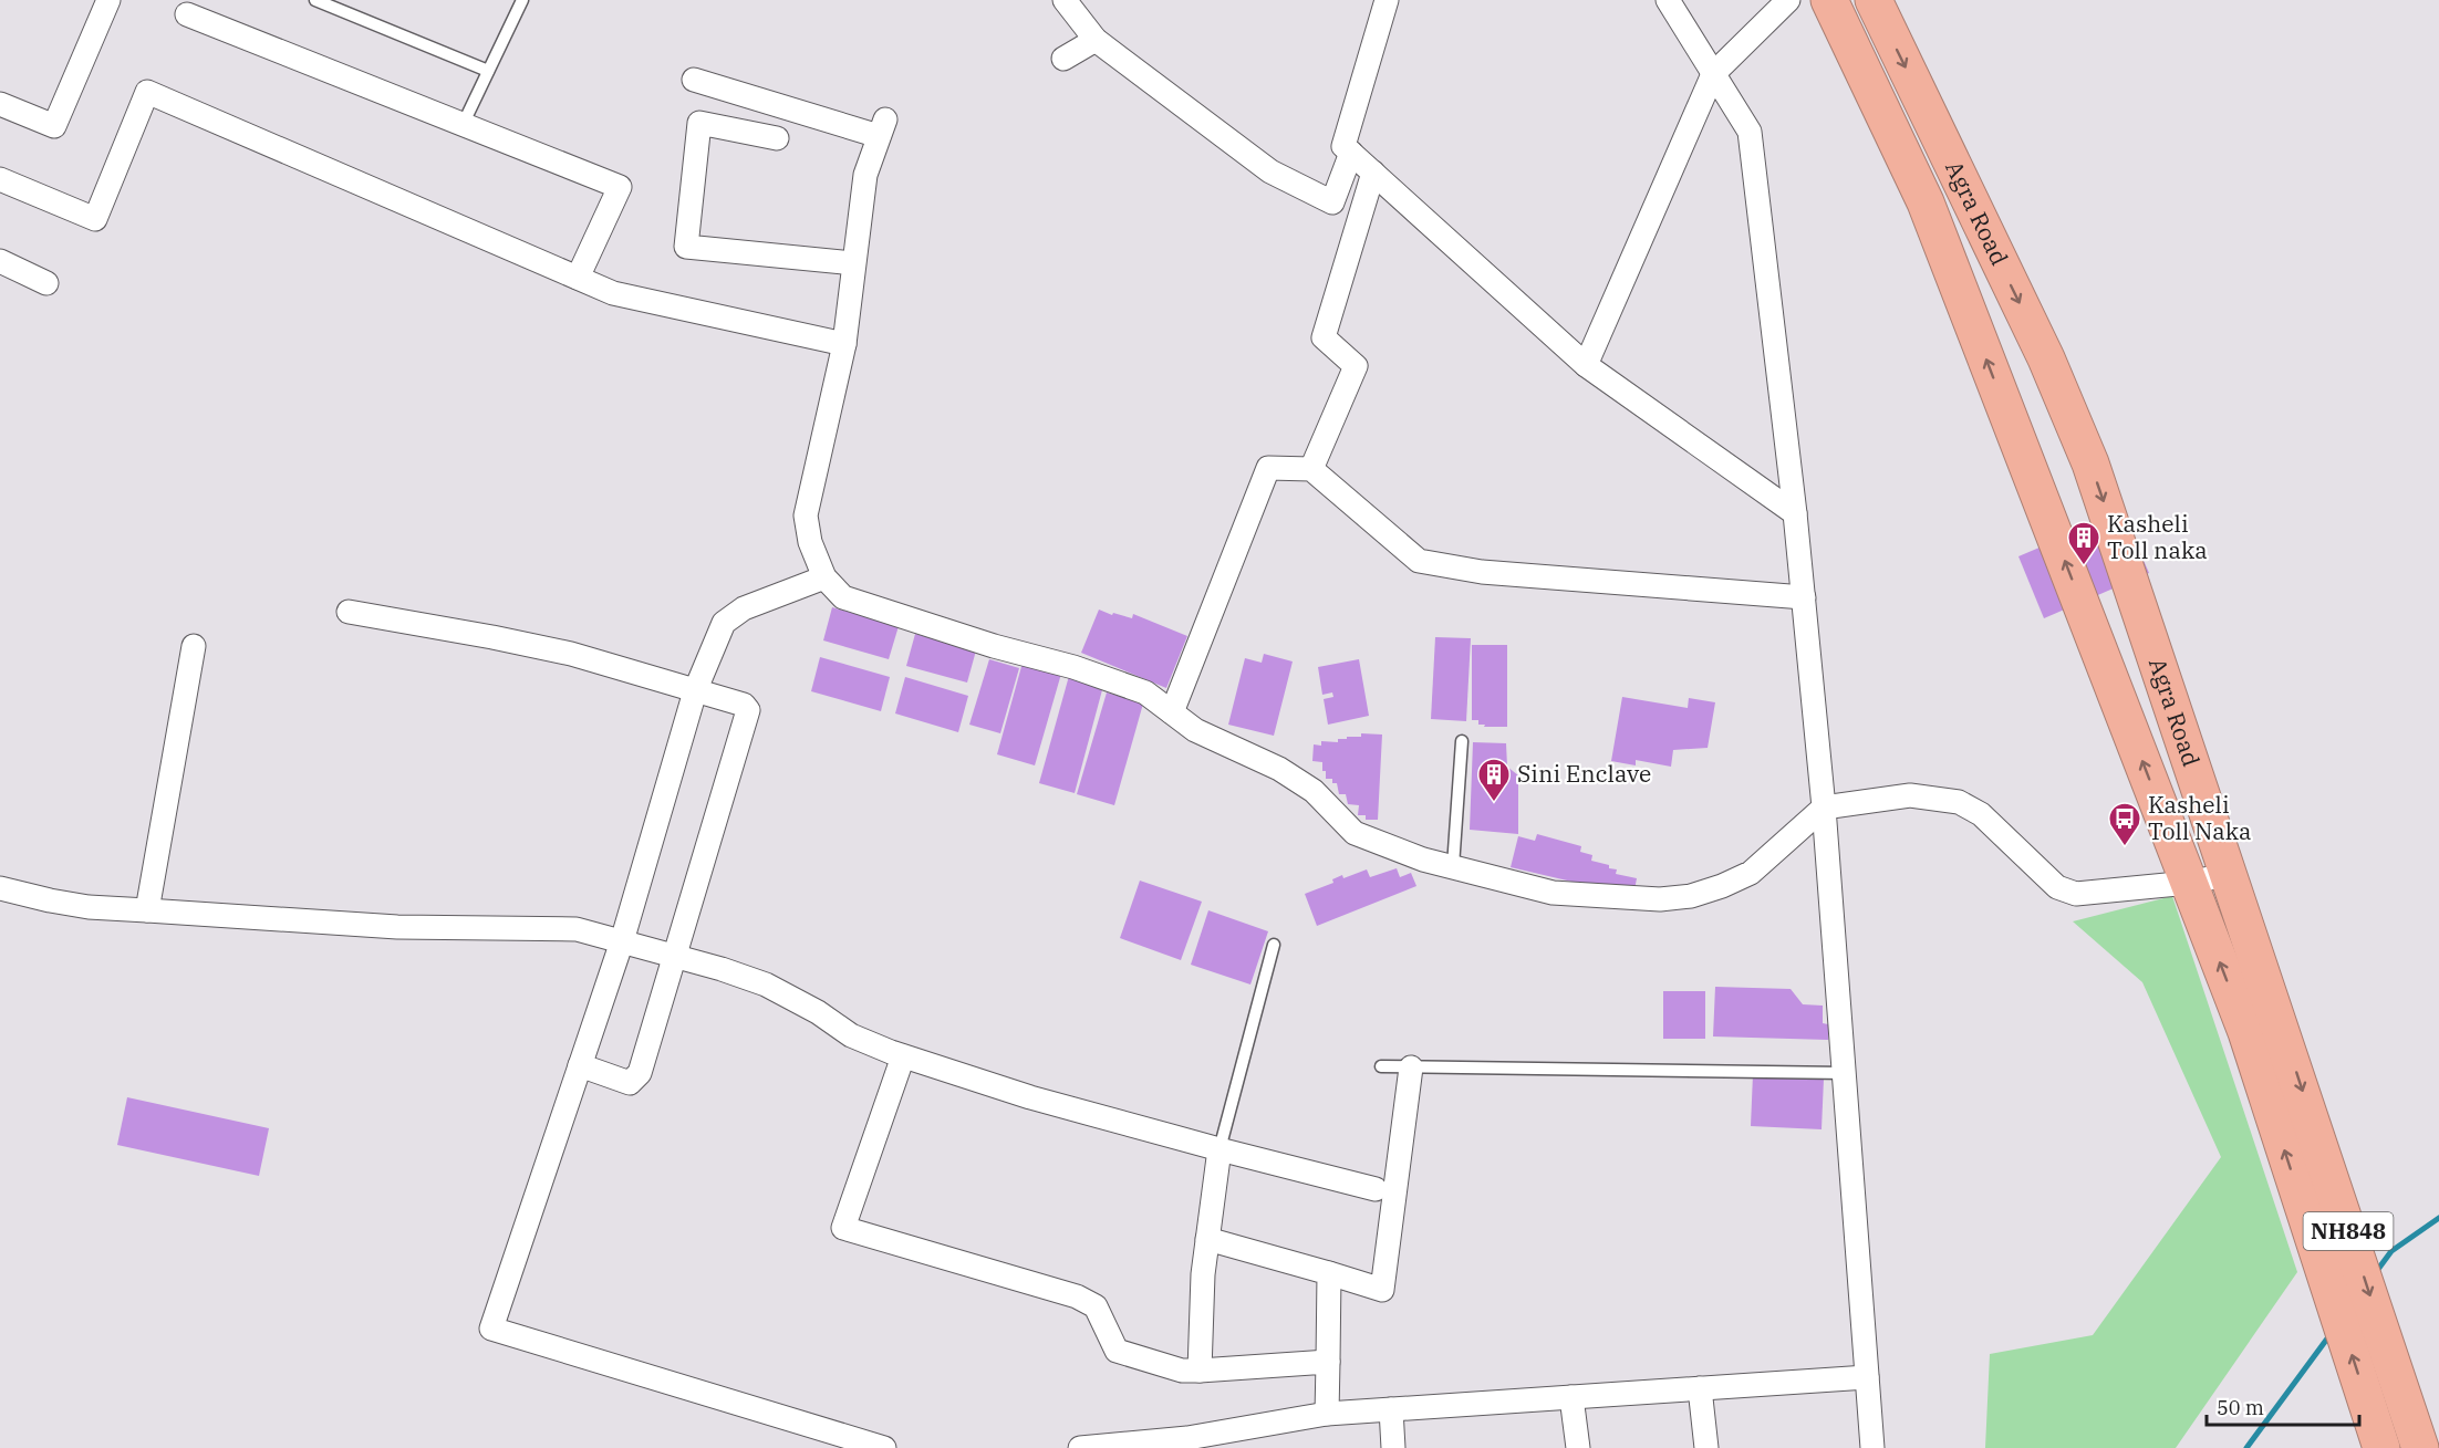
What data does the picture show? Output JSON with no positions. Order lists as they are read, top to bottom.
{
  "streets": {
    "highway": ["Agra Road", "NH848"]
  },
  "crossings": [
    ["Agra Road", "NH848"]
  ],
  "places": {
    "building": ["Kasheli Toll naka", "Sini Enclave"],
    "bus stop": ["Kasheli Toll Naka"]
  },
  "scale_bar": "50 m"
}
